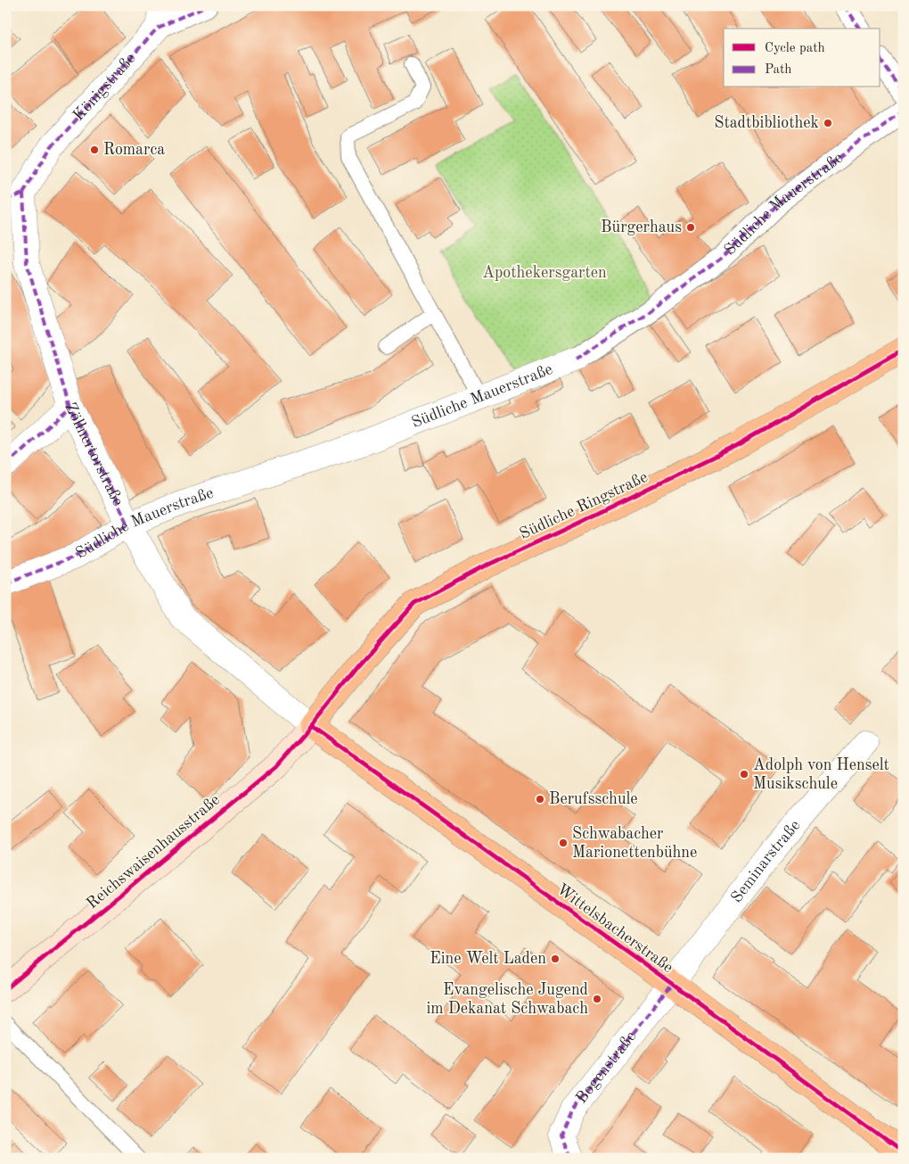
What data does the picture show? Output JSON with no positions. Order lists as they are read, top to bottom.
{
  "streets": {
    "main road": ["Südliche Ringstraße", "Reichswaisenhausstraße", "Wittelsbacherstraße"],
    "street": [
      "Königstraße",
      "Südliche Mauerstraße",
      "Zöllnertorstraße",
      "Seminarstraße",
      "Bogenstraße"
    ]
  },
  "crossings": [
    ["Königstraße", "Zöllnertorstraße"],
    ["Südliche Mauerstraße", "Zöllnertorstraße"],
    ["Zöllnertorstraße", "Südliche Ringstraße"],
    ["Zöllnertorstraße", "Reichswaisenhausstraße"],
    ["Zöllnertorstraße", "Wittelsbacherstraße"],
    ["Südliche Ringstraße", "Reichswaisenhausstraße"],
    ["Südliche Ringstraße", "Wittelsbacherstraße"],
    ["Reichswaisenhausstraße", "Wittelsbacherstraße"],
    ["Seminarstraße", "Wittelsbacherstraße"],
    ["Seminarstraße", "Bogenstraße"],
    ["Wittelsbacherstraße", "Bogenstraße"]
  ],
  "parks": ["Apothekersgarten"],
  "places": [
    "Stadtbibliothek",
    "Romarca",
    "Bürgerhaus",
    "Adolph von Henselt Musikschule",
    "Berufsschule",
    "Schwabacher Marionettenbühne",
    "Eine Welt Laden",
    "Evangelische Jugend im Dekanat Schwabach"
  ],
  "legend": ["Cycle path", "Path"]
}
